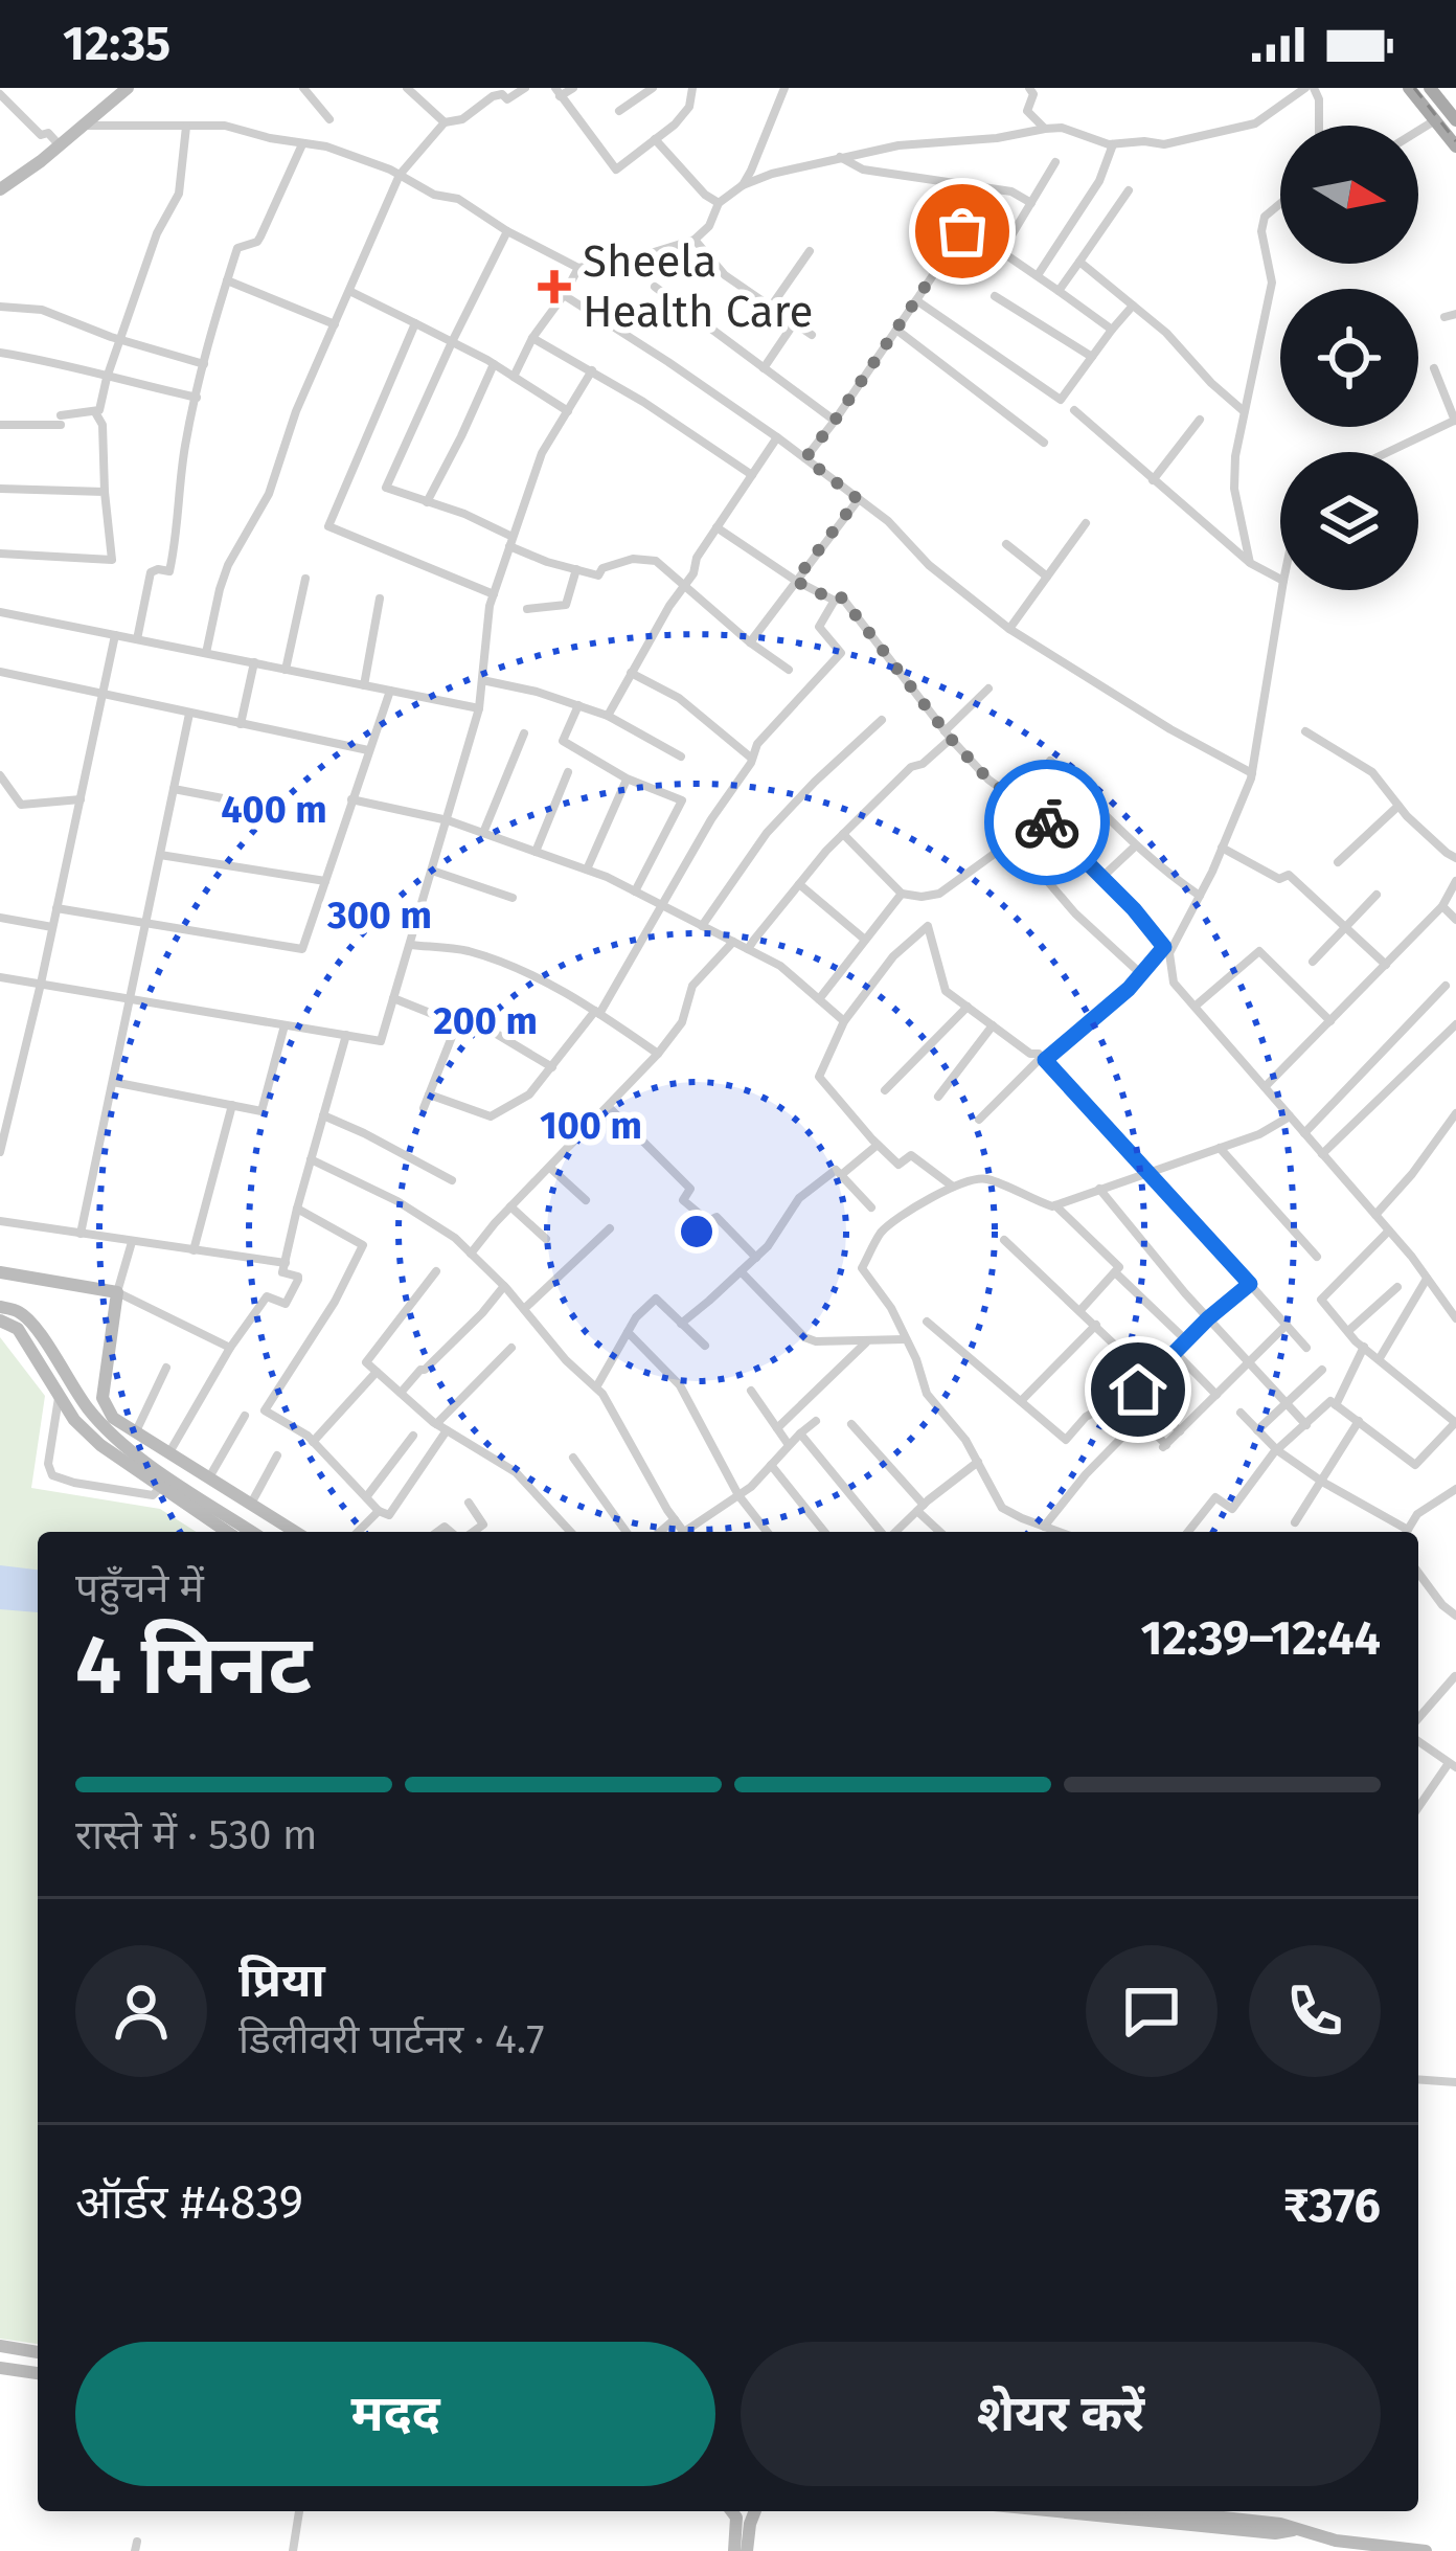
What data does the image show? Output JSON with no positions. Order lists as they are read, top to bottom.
{
  "places": {
    "health": ["Sheela Health Care"]
  },
  "north": "right",
  "page": {
    "status": "12:35",
    "heading": ["4 मिनट", "पहुँचने में", "12:39–12:44"],
    "panel": [
      "प्रिया",
      "डिलीवरी पार्टनर · 4.7",
      "ऑर्डर #4839",
      "₹376"
    ],
    "bar": "रास्ते में · 530 m",
    "buttons": ["मदद", "शेयर करें"]
  },
  "rings": [
    "400 m",
    "300 m",
    "200 m",
    "100 m"
  ]
}
